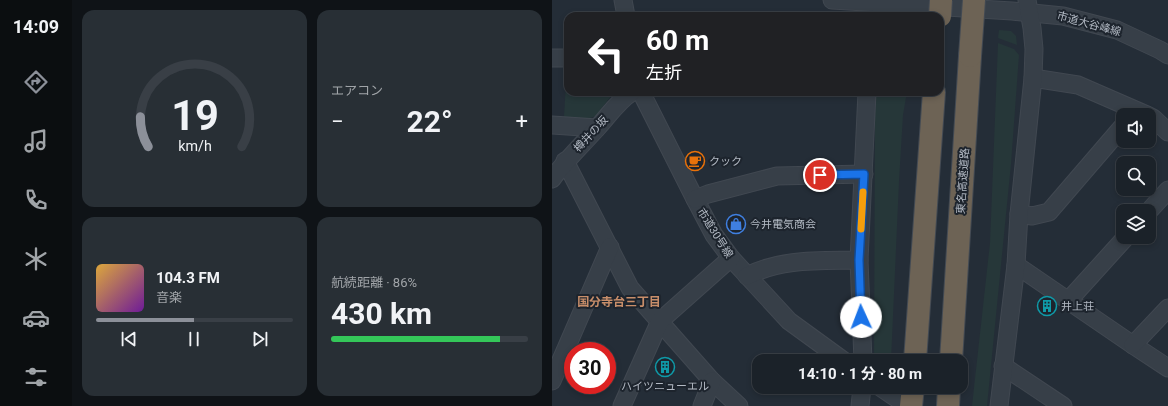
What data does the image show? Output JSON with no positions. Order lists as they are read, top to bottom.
{
  "streets": {
    "highway": ["東名高速道路"],
    "street": ["市道大谷峰線", "樽井の坂", "市道30号線"]
  },
  "districts": ["国分寺台三丁目"],
  "places": {
    "cafe": ["クック"],
    "shop": ["今井電気商会"],
    "building": ["井上荘", "ハイツニューエル"]
  },
  "page": {
    "tabs": "14:09",
    "tile": [
      "エアコン",
      ["航続距離 · 86%", "430 km"]
    ],
    "turn": ["60 m", "左折"],
    "heat": ["−", "22°", "+"],
    "song": ["104.3 FM", "音楽"],
    "limit": "30",
    "trip": "14:10 · 1 分 · 80 m",
    "gauge": ["19", "km/h"]
  }
}
